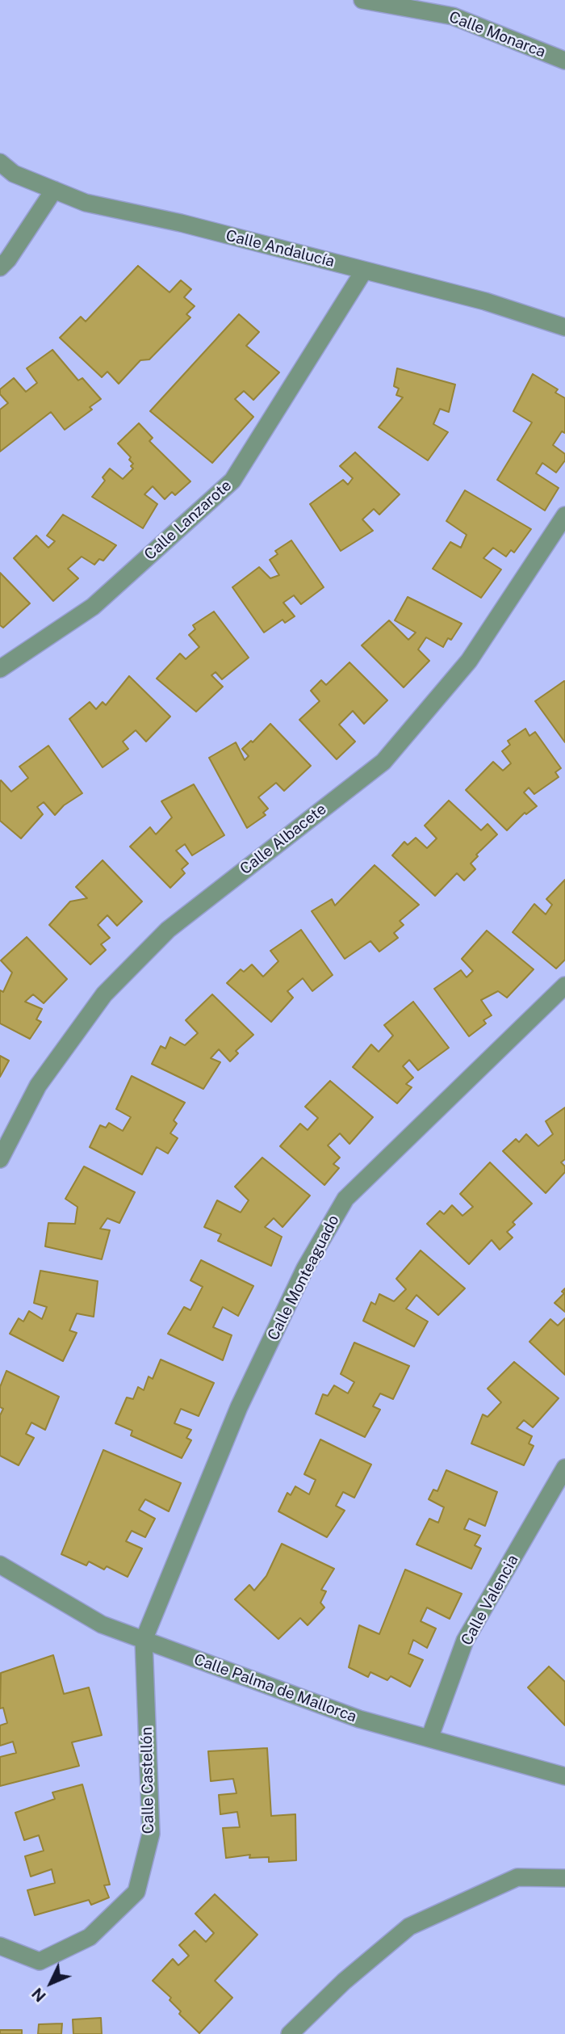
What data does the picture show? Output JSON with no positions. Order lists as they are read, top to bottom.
{
  "streets": {
    "street": [
      "Calle Monarca",
      "Calle Andalucía",
      "Calle Lanzarote",
      "Calle Albacete",
      "Calle Monteaguado",
      "Calle Valencia",
      "Calle Palma de Mallorca",
      "Calle Castellón"
    ]
  },
  "crossings": [
    ["Calle Andalucía", "Calle Lanzarote"],
    ["Calle Monteaguado", "Calle Palma de Mallorca"],
    ["Calle Monteaguado", "Calle Castellón"],
    ["Calle Valencia", "Calle Palma de Mallorca"],
    ["Calle Palma de Mallorca", "Calle Castellón"]
  ],
  "north": "bottom left"
}
